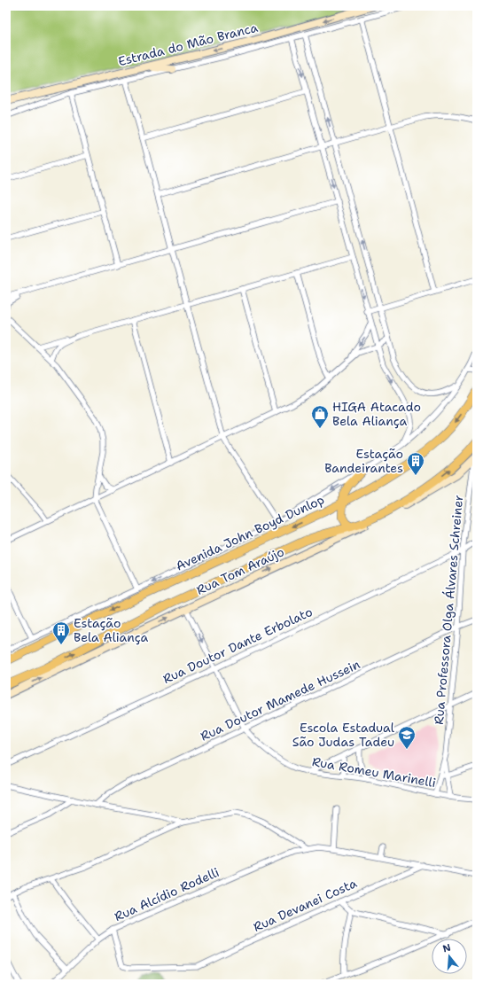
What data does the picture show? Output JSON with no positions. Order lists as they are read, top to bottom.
{
  "streets": {
    "main road": ["Estrada do Mão Branca", "Avenida John Boyd Dunlop", "Rua Tom Araújo"],
    "street": [
      "Rua Professora Olga Álvares Schreiner",
      "Rua Doutor Dante Erbolato",
      "Rua Doutor Mamede Hussein",
      "Rua Romeu Marinelli",
      "Rua Alcídio Rodelli",
      "Rua Devanei Costa"
    ]
  },
  "crossings": [
    ["Rua Tom Araújo", "Rua Romeu Marinelli"],
    ["Rua Professora Olga Álvares Schreiner", "Rua Doutor Dante Erbolato"],
    ["Rua Professora Olga Álvares Schreiner", "Rua Doutor Mamede Hussein"],
    ["Rua Professora Olga Álvares Schreiner", "Rua Romeu Marinelli"],
    ["Rua Doutor Dante Erbolato", "Rua Romeu Marinelli"],
    ["Rua Doutor Mamede Hussein", "Rua Romeu Marinelli"],
    ["Rua Alcídio Rodelli", "Rua Devanei Costa"]
  ],
  "one_way": ["Estrada do Mão Branca"],
  "places": {
    "shop": ["HIGA Atacado Bela Aliança"],
    "building": ["Estação Bandeirantes", "Estação Bela Aliança"],
    "school or university": ["Escola Estadual São Judas Tadeu"]
  },
  "north": "top"
}
